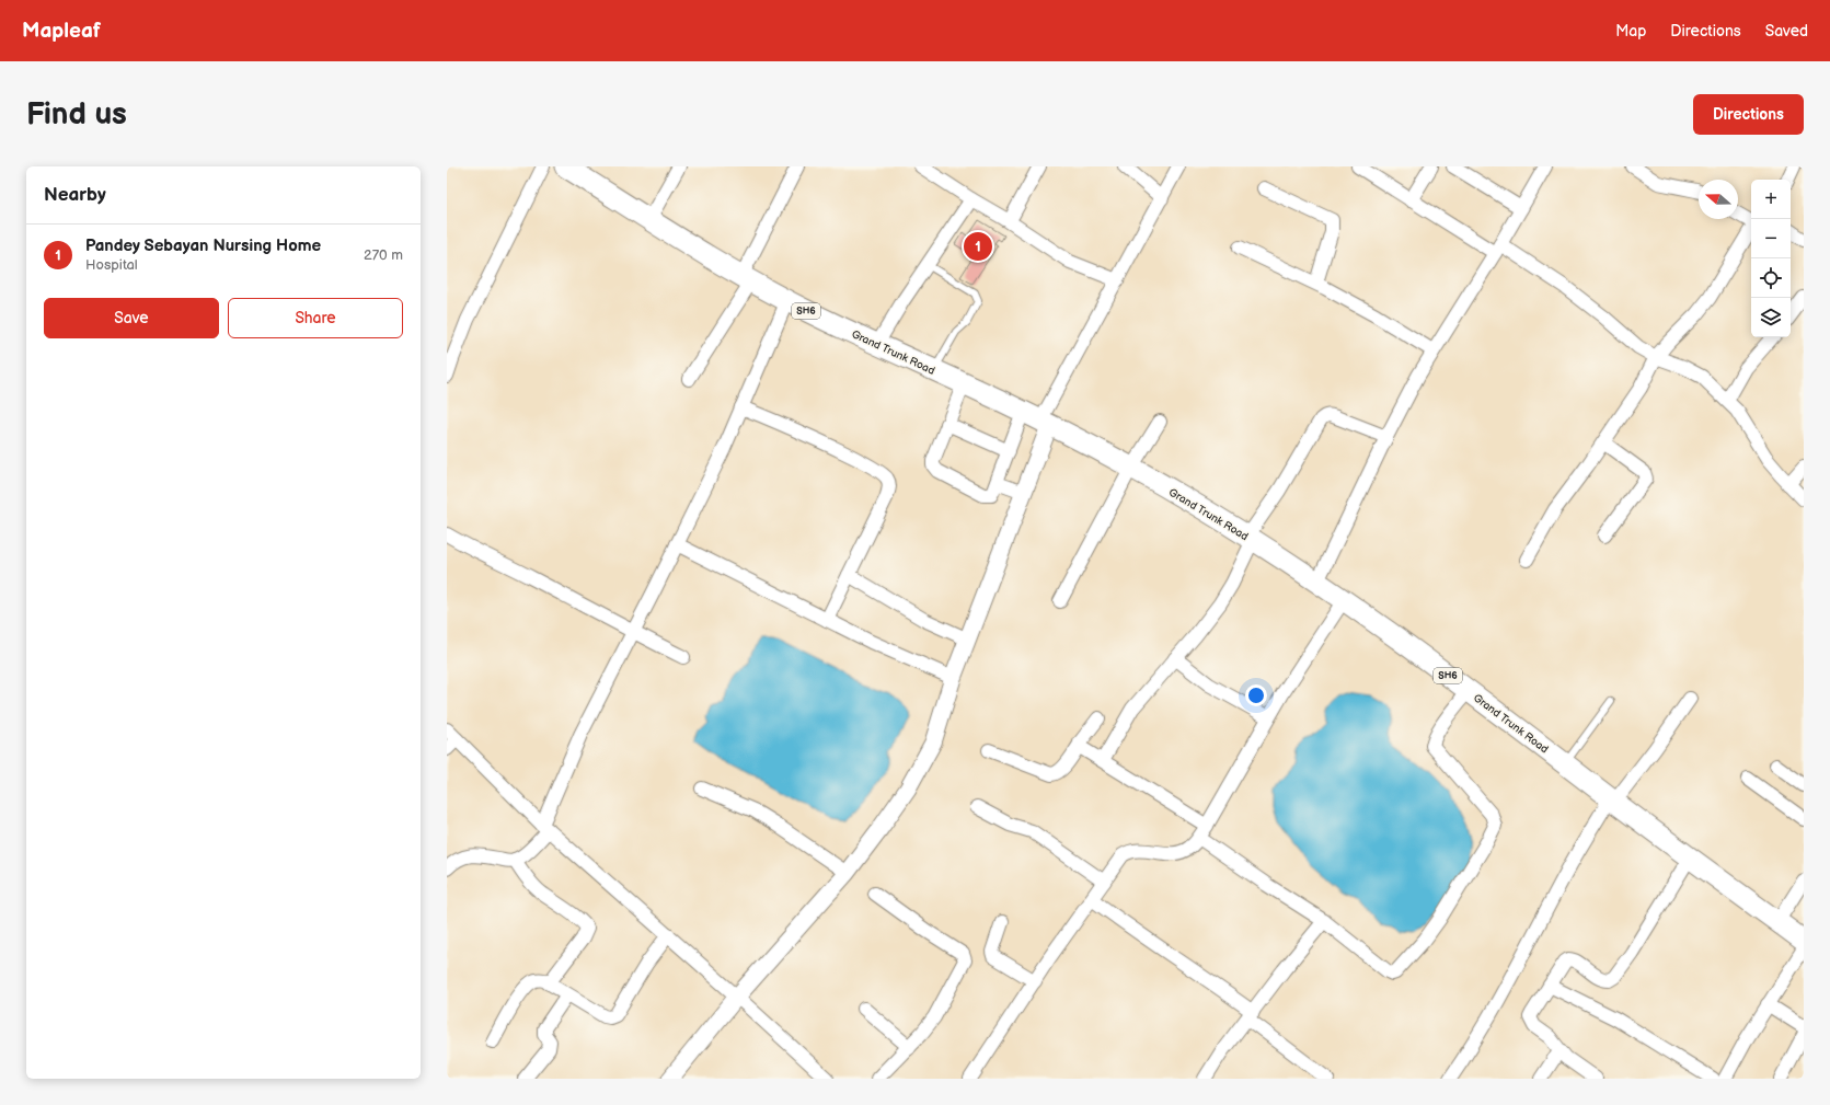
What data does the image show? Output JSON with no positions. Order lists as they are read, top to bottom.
{
  "streets": {
    "main road": ["SH6", "Grand Trunk Road"]
  },
  "north": "left",
  "page": {
    "header": "Mapleaf",
    "nav": ["Map", "Directions", "Saved"],
    "buttons": [
      "Directions",
      ["Save", "Share"]
    ],
    "title": "Find us",
    "heading": "Nearby",
    "map_buttons": ["+", "−"],
    "list": [
      {
        "mark": "1",
        "name": "Pandey Sebayan Nursing Home",
        "note": "Hospital",
        "value": "270 m"
      }
    ],
    "pins": "1"
  }
}
